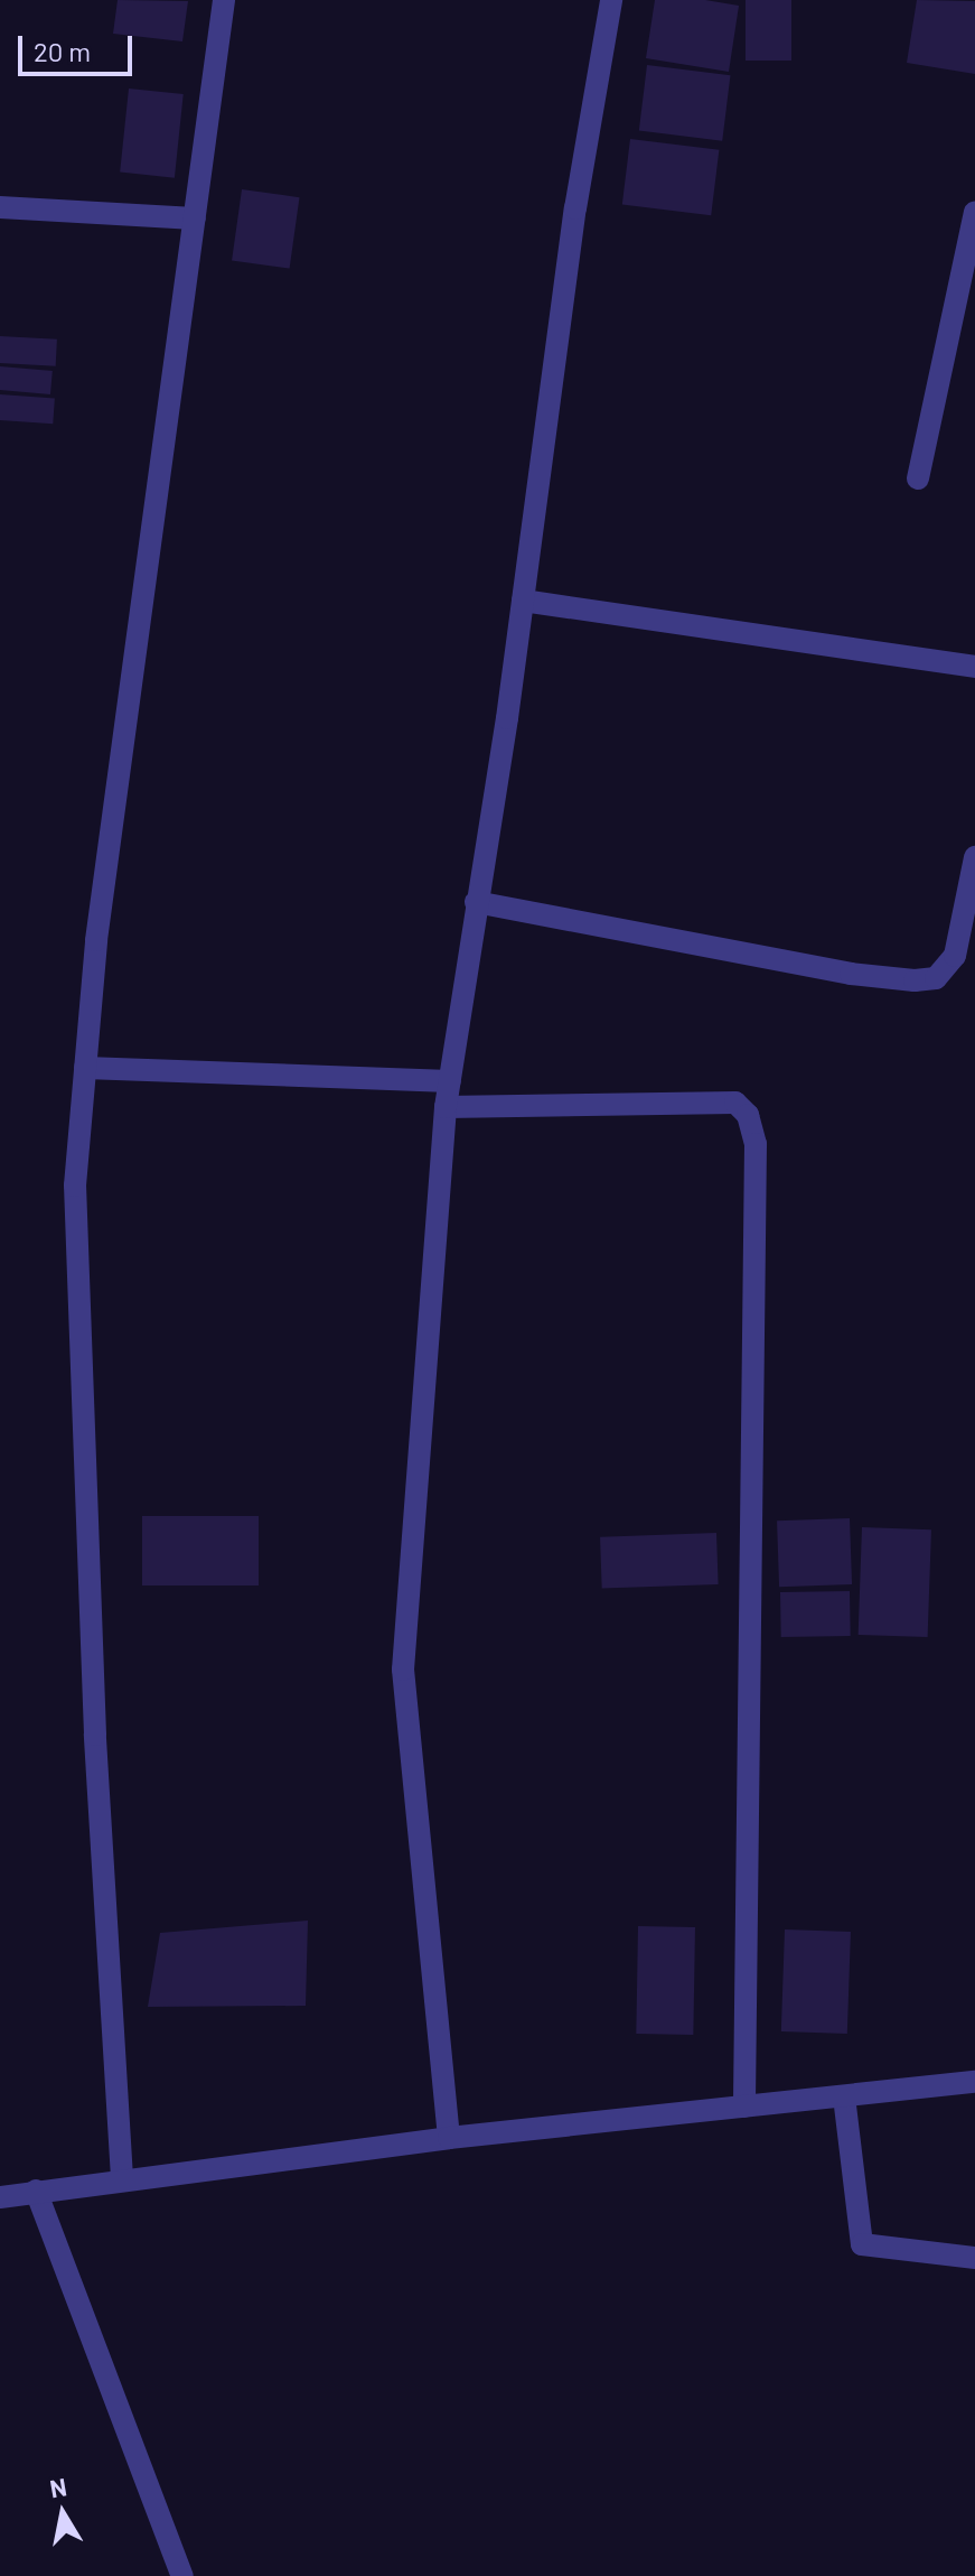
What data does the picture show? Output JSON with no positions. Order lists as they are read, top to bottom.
{
  "scale_bar": "20 m",
  "north": "top"
}
